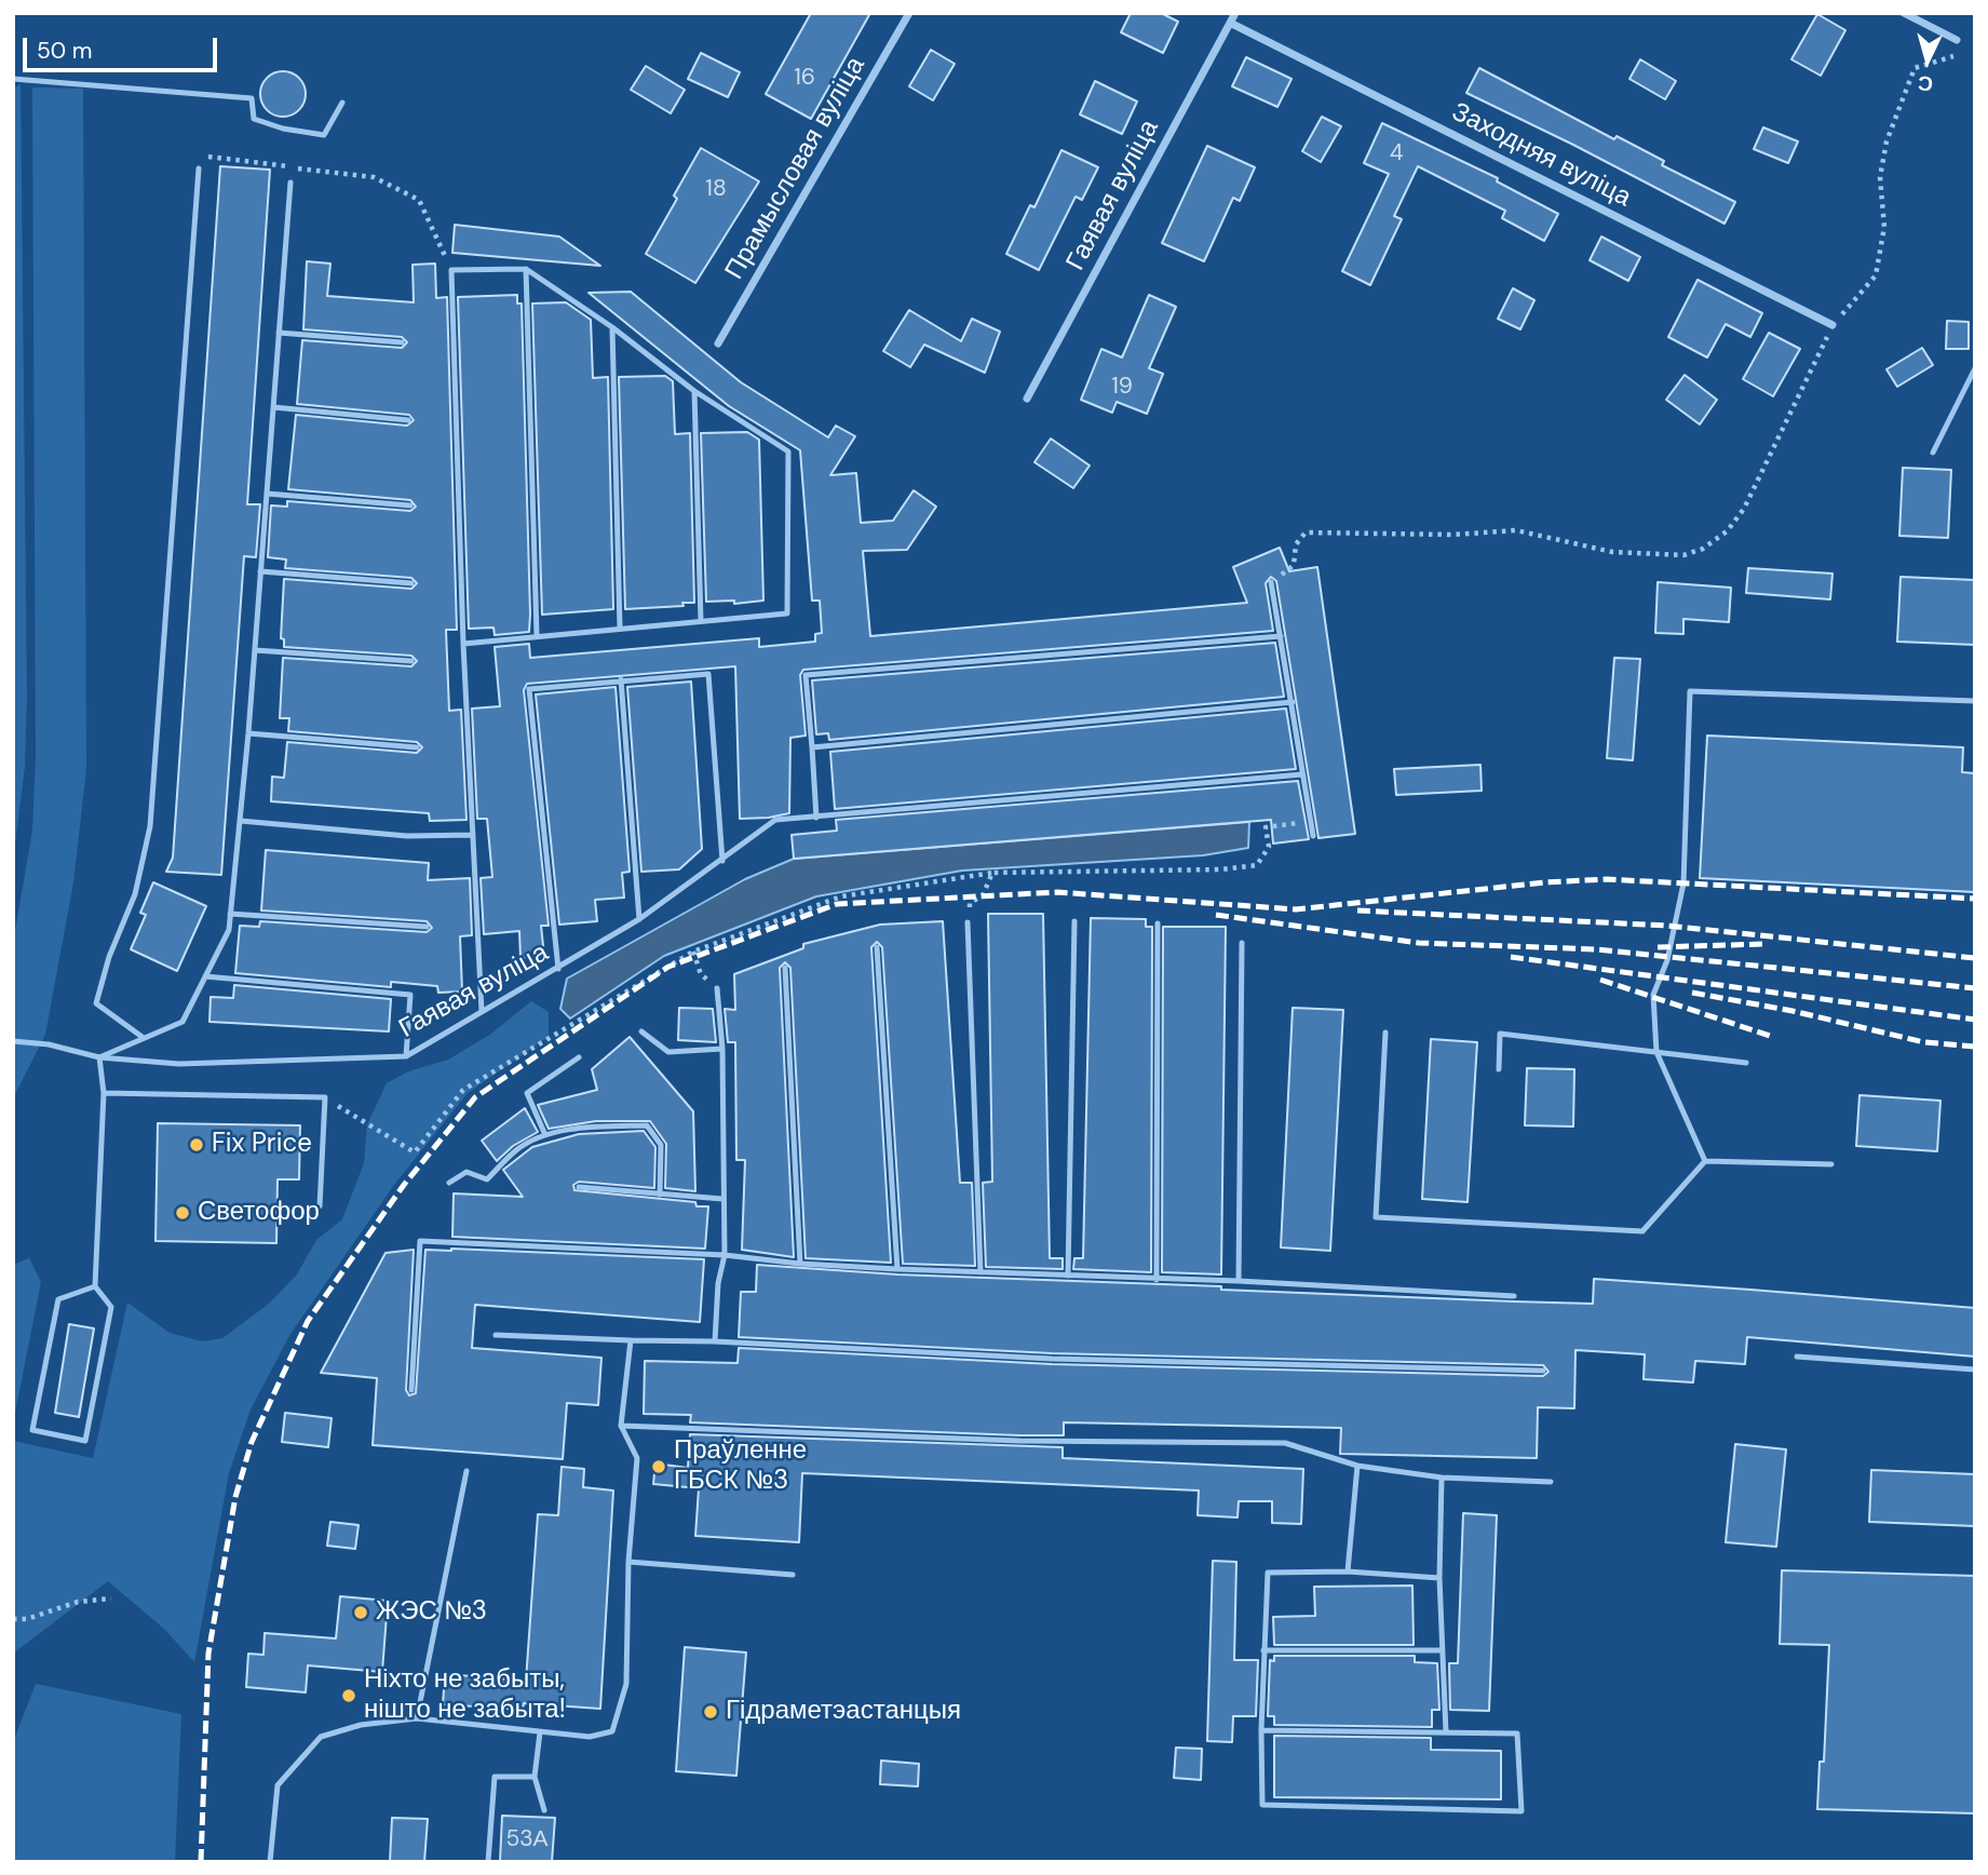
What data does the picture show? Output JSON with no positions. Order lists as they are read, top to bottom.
{
  "streets": {
    "street": ["Заходняя вуліца", "Прамысловая вуліца", "Гаявая вуліца"]
  },
  "crossings": [
    ["Заходняя вуліца", "Гаявая вуліца"]
  ],
  "places": [
    "Fix Price",
    "Светофор",
    "Праўленне ГБСК №3",
    "ЖЭС №3",
    "Ніхто не забыты, нішто не забыта!",
    "Гідраметэастанцыя"
  ],
  "house_numbers": [
    "16",
    "4",
    "18",
    "19",
    "53А"
  ],
  "scale_bar": "50 m",
  "north": "bottom"
}
